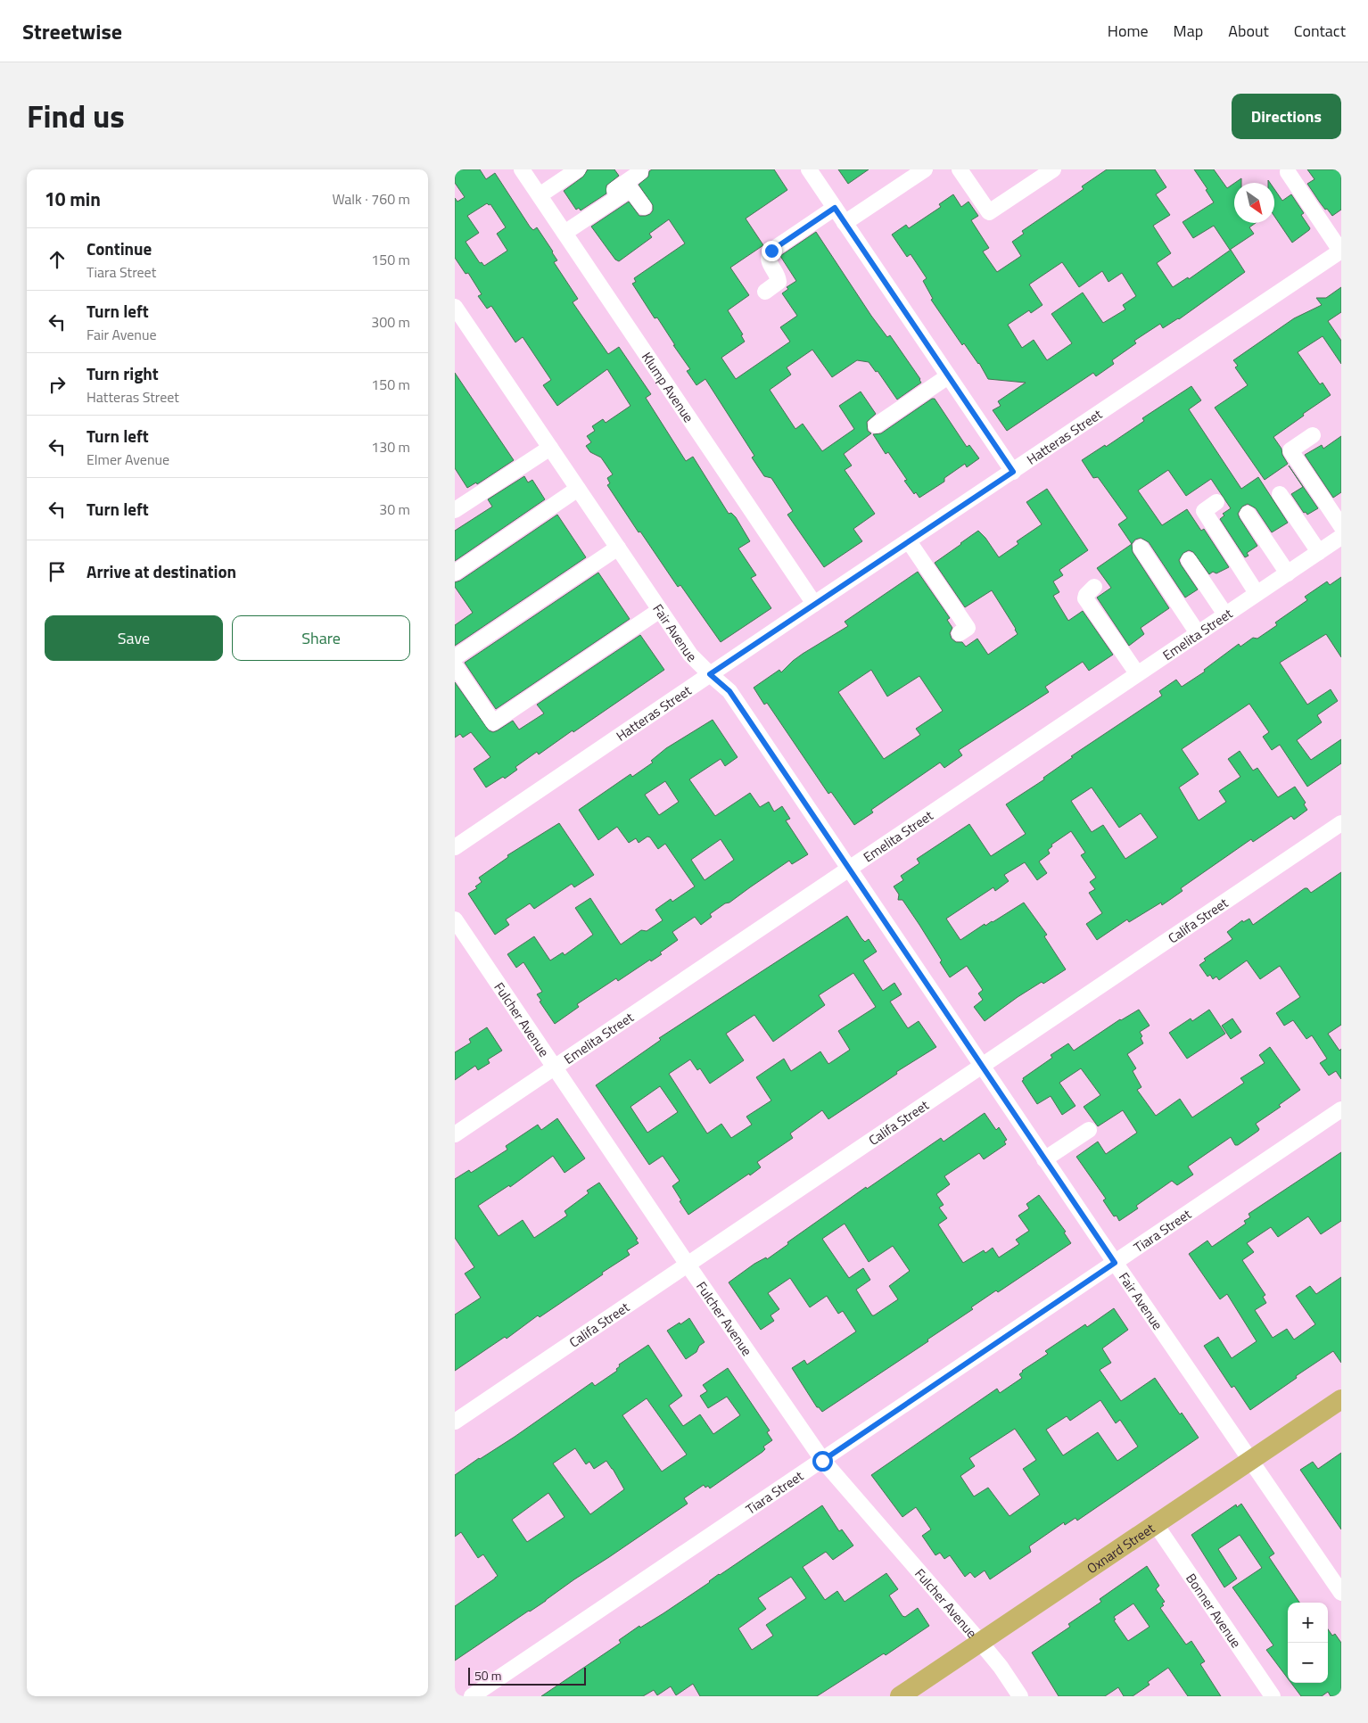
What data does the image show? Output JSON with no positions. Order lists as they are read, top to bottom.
{
  "streets": {
    "main road": ["Oxnard Street"],
    "street": [
      "Klump Avenue",
      "Hatteras Street",
      "Fair Avenue",
      "Emelita Street",
      "Califa Street",
      "Fulcher Avenue",
      "Tiara Street",
      "Bonner Avenue"
    ]
  },
  "crossings": [
    ["Klump Avenue", "Hatteras Street"],
    ["Hatteras Street", "Fair Avenue"],
    ["Fair Avenue", "Emelita Street"],
    ["Fair Avenue", "Califa Street"],
    ["Fair Avenue", "Tiara Street"],
    ["Fair Avenue", "Oxnard Street"],
    ["Emelita Street", "Fulcher Avenue"],
    ["Califa Street", "Fulcher Avenue"],
    ["Fulcher Avenue", "Tiara Street"],
    ["Fulcher Avenue", "Oxnard Street"],
    ["Oxnard Street", "Bonner Avenue"]
  ],
  "scale_bar": "50 m",
  "north": "bottom right",
  "page": {
    "header": "Streetwise",
    "nav": [
      "Home",
      "Map",
      "About",
      "Contact"
    ],
    "title": "Find us",
    "buttons": [
      "Directions",
      ["Save", "Share"]
    ],
    "heading": ["10 min", "Walk · 760 m"],
    "list": [
      ["Continue", "Tiara Street", "150 m"],
      ["Turn left", "Fair Avenue", "300 m"],
      ["Turn right", "Hatteras Street", "150 m"],
      ["Turn left", "Elmer Avenue", "130 m"],
      ["Turn left", "30 m"],
      "Arrive at destination"
    ],
    "map_buttons": ["+", "−"],
    "scale": "50 m"
  }
}
